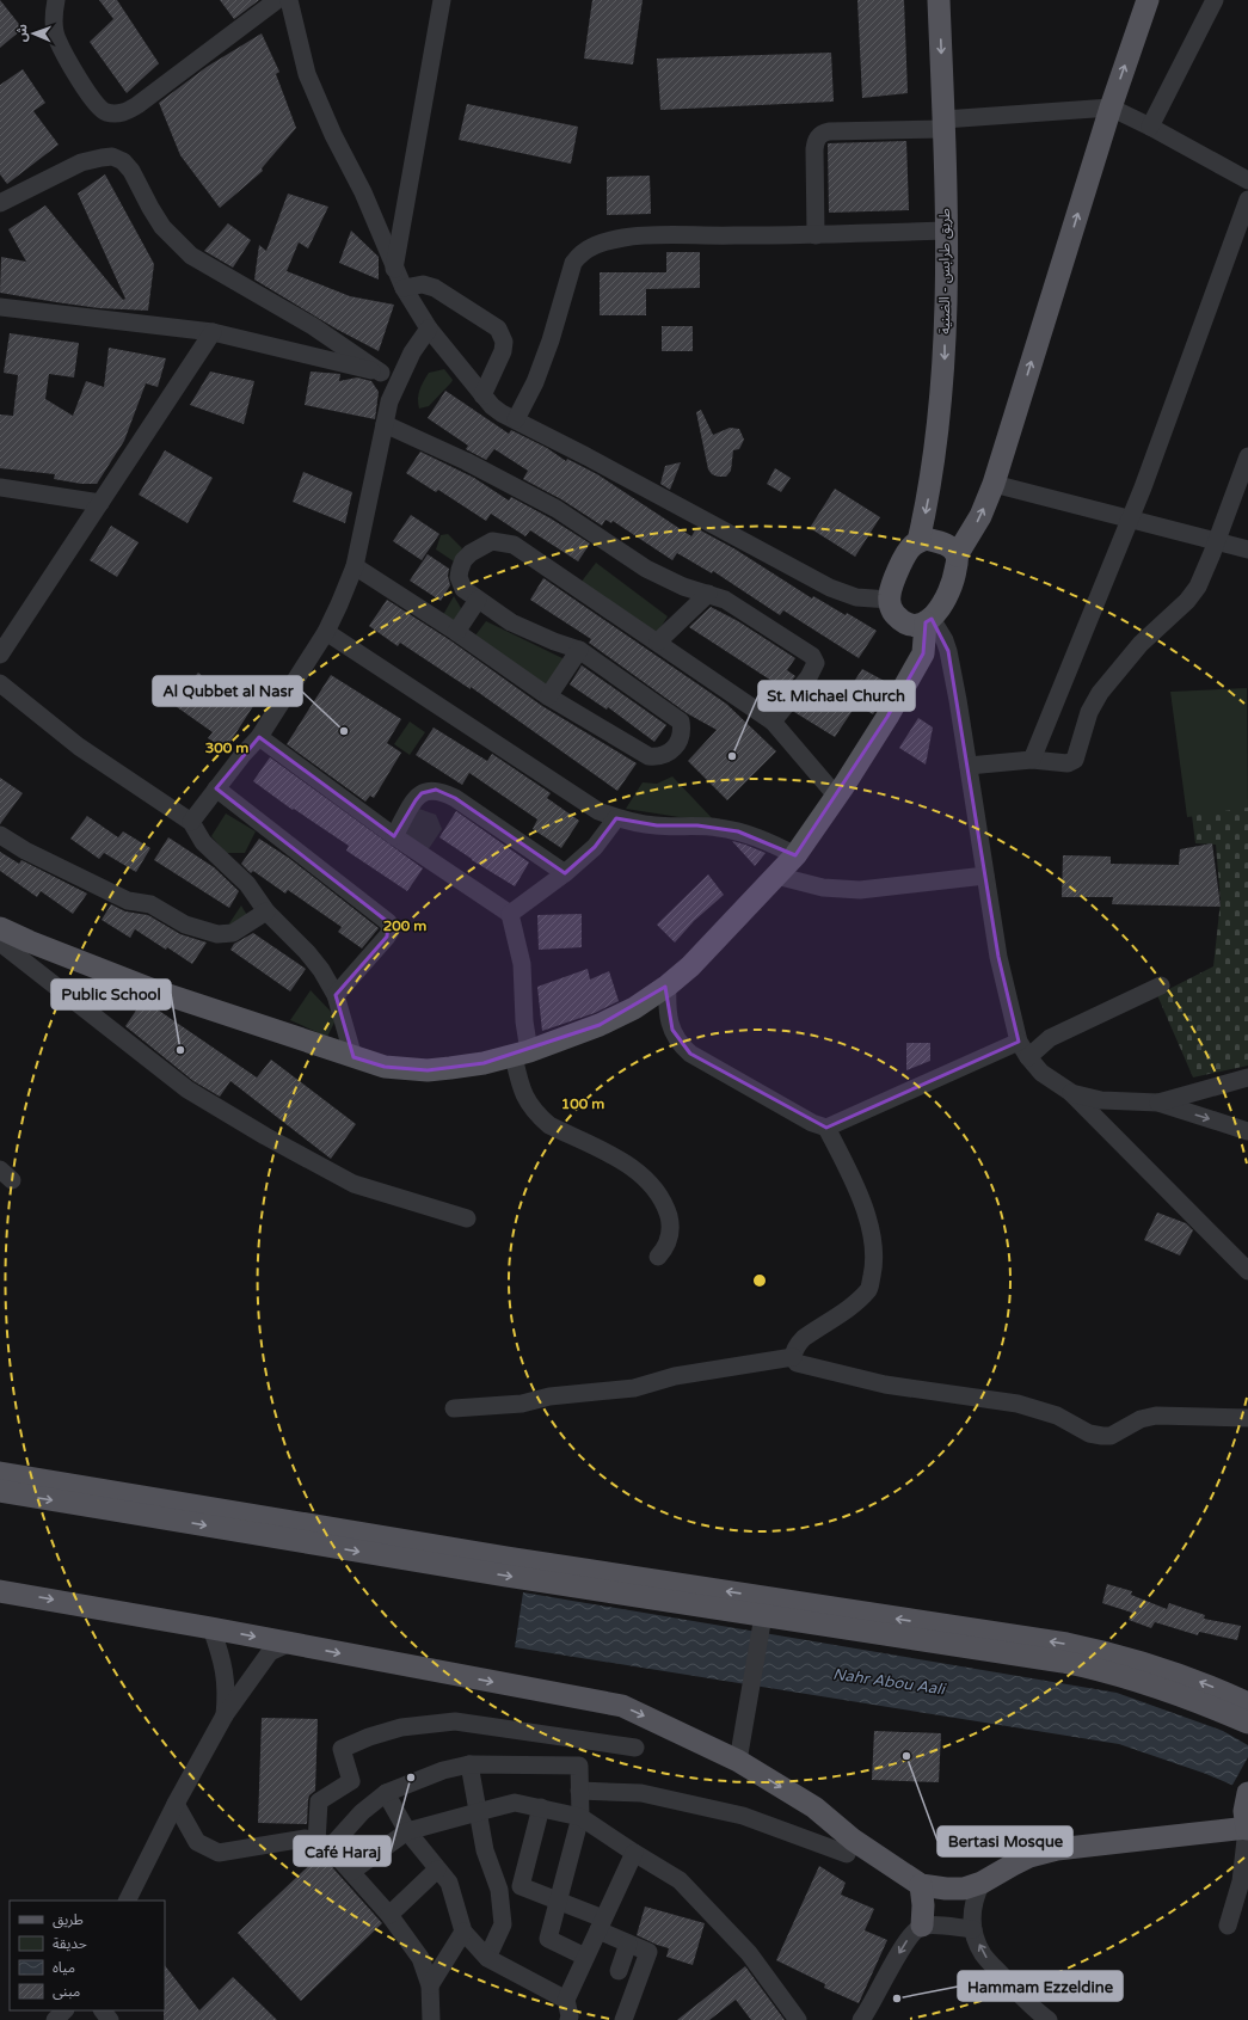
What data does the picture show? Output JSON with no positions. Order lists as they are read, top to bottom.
{
  "streets": {
    "main road": ["طريق طرابس - الضنية"]
  },
  "water": ["Nahr Abou Aali"],
  "places": [
    "Al Qubbet al Nasr",
    "St. Michael Church",
    "Public School",
    "Bertasi Mosque",
    "Café Haraj",
    "Hammam Ezzeldine"
  ],
  "legend": [
    "طريق",
    "حديقة",
    "مياه",
    "مبنى"
  ],
  "north": "left",
  "rings": ["300 m", "200 m", "100 m"]
}
